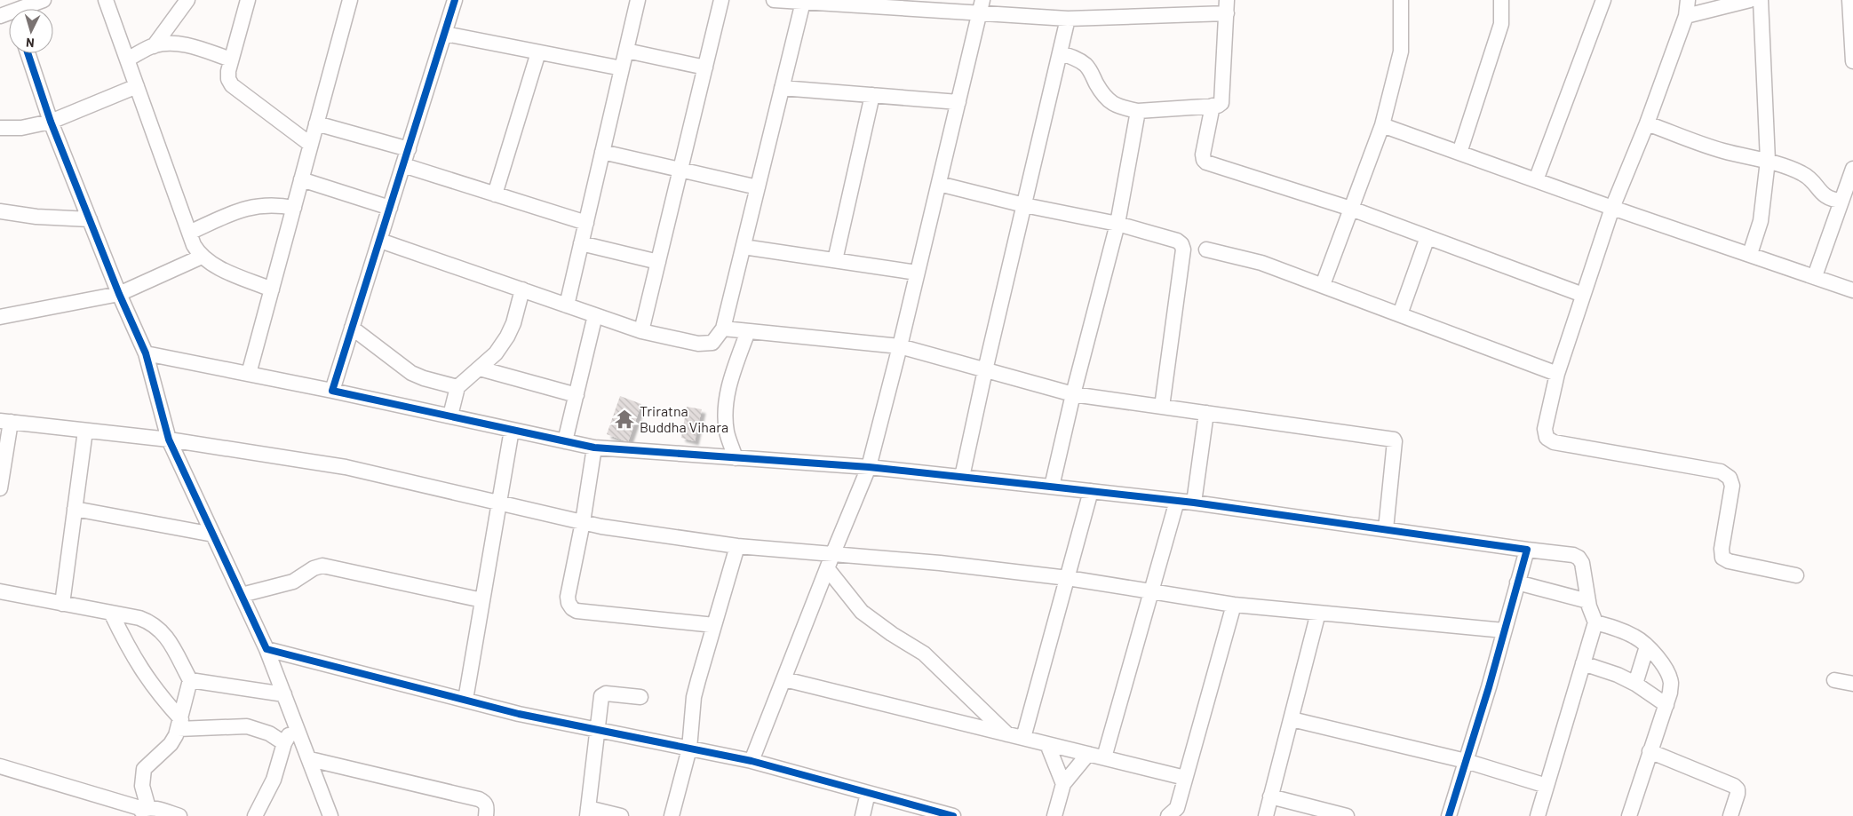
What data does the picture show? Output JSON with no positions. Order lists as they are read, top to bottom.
{
  "places": {
    "temple": ["Triratna Buddha Vihara"]
  },
  "north": "bottom"
}
